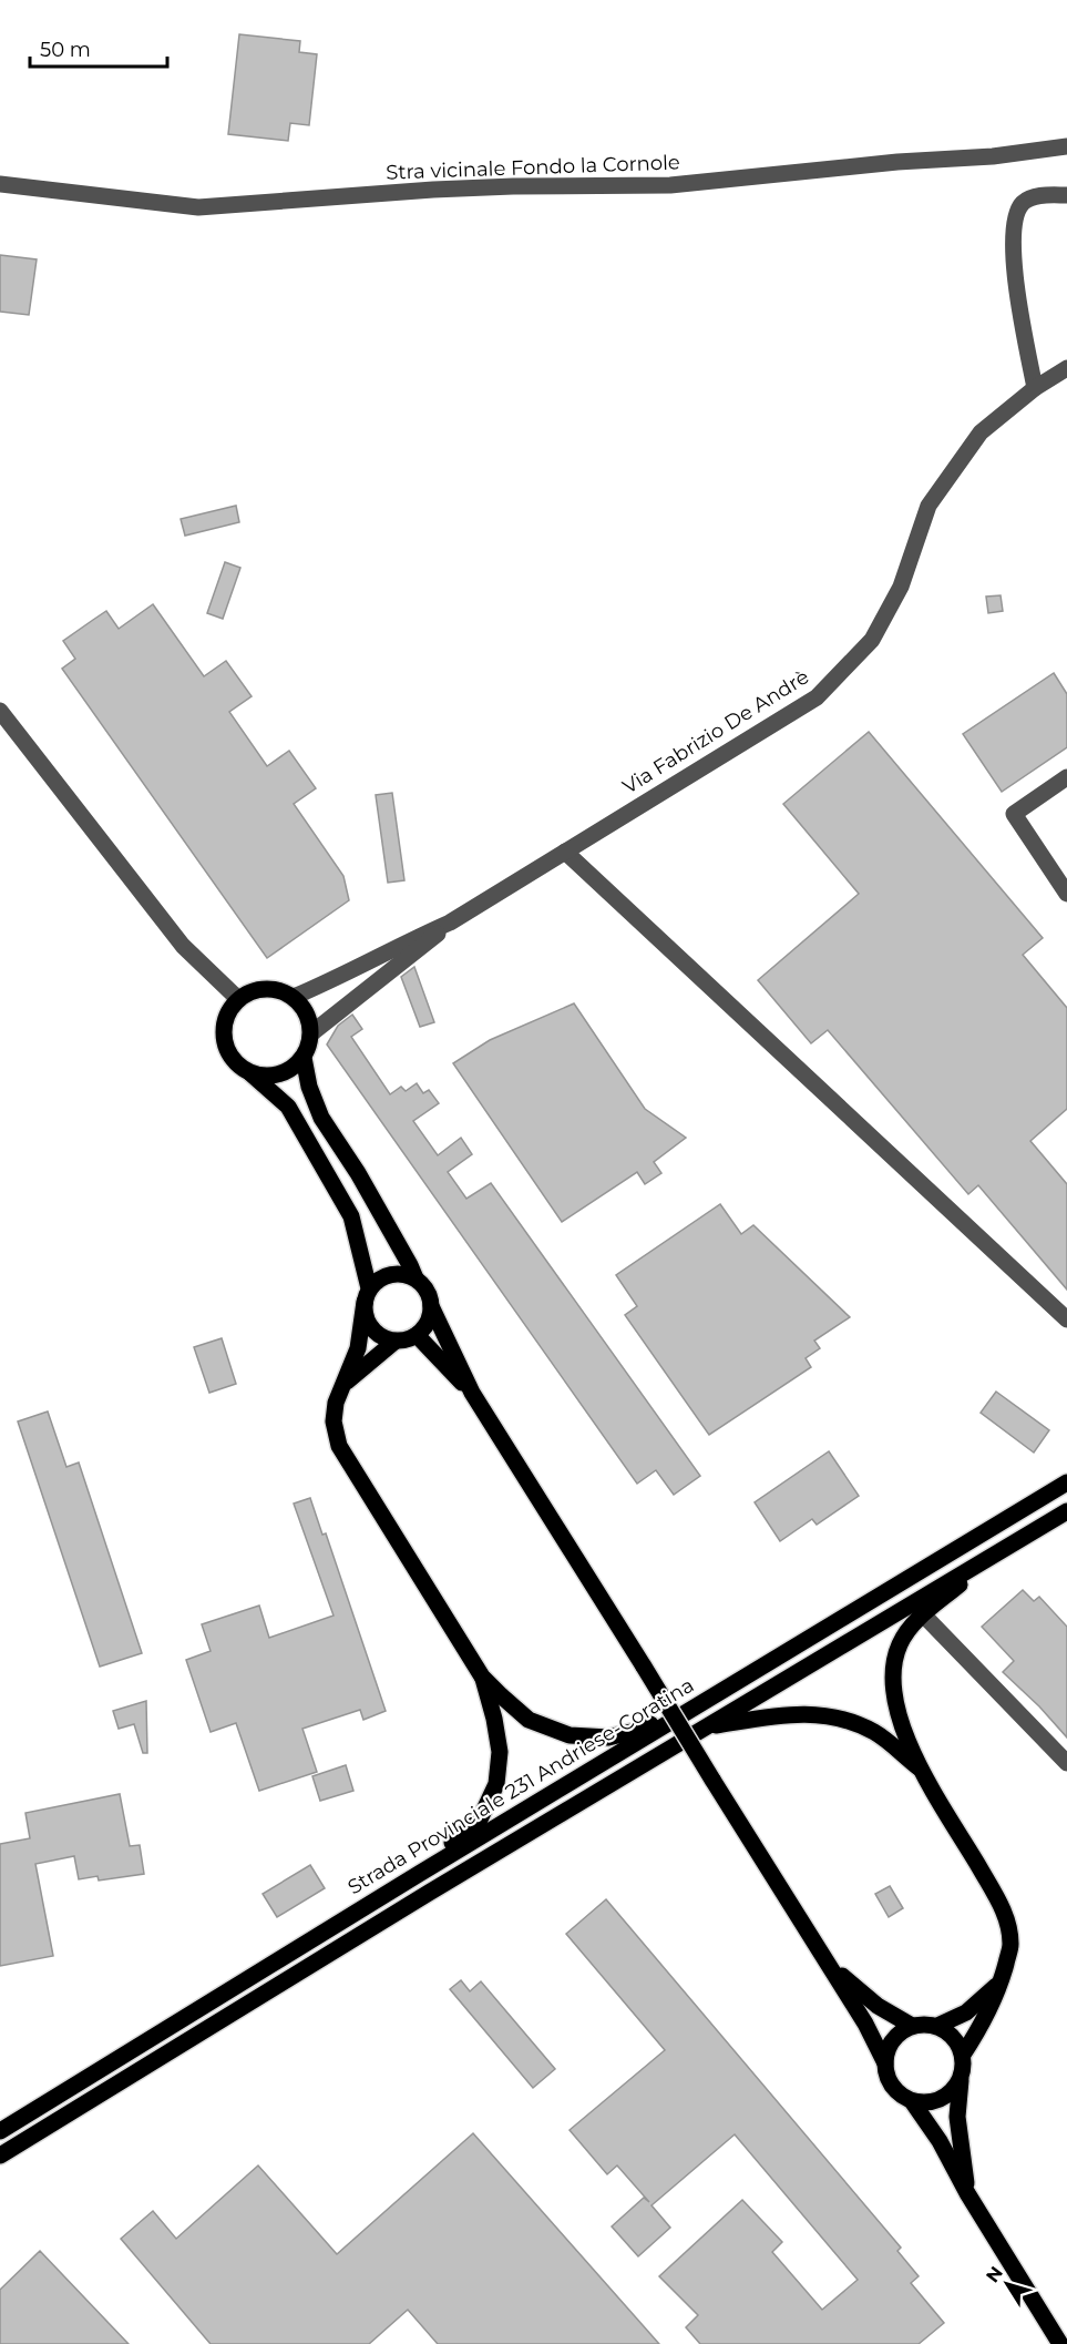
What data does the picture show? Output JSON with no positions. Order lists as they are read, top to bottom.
{
  "streets": {
    "main road": ["Strada Provinciale 231 Andriese-Coratina"],
    "street": ["Stra vicinale Fondo la Cornole", "Via Fabrizio De Andrè"]
  },
  "scale_bar": "50 m",
  "north": "top left"
}
